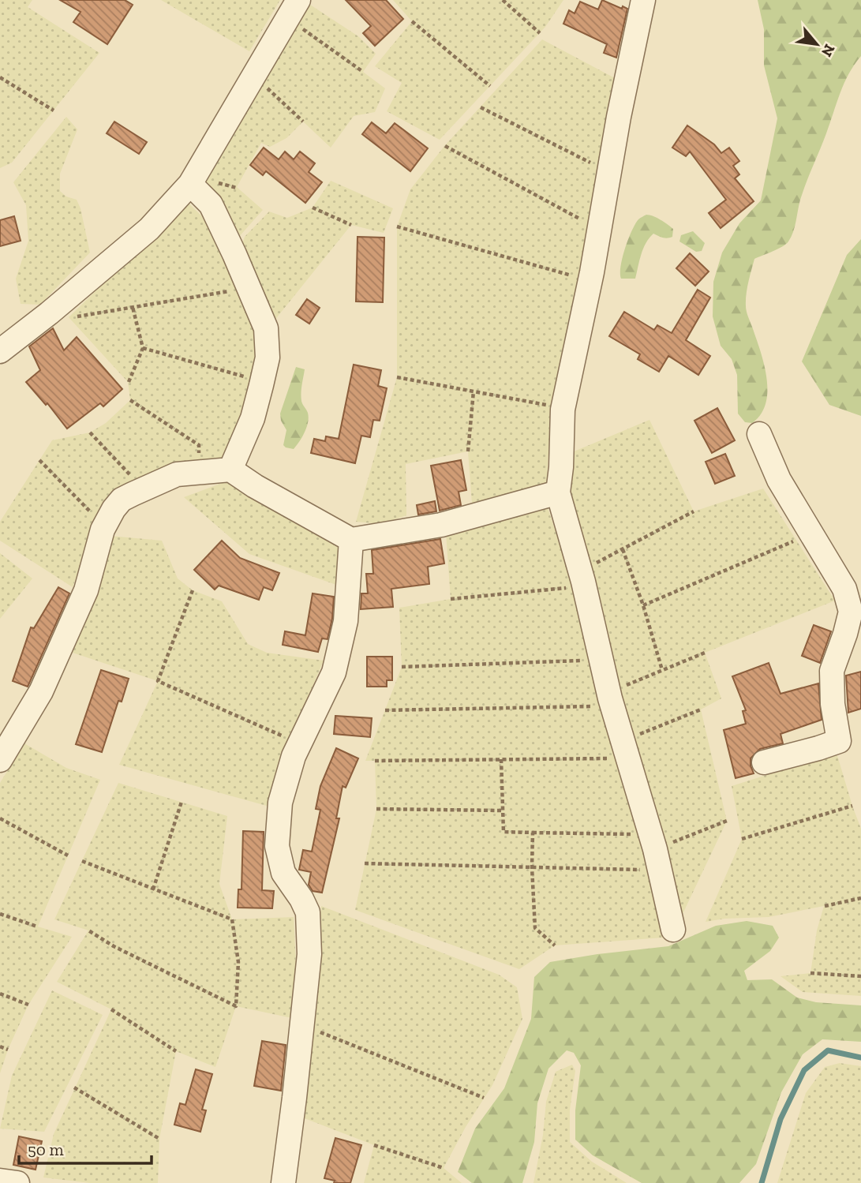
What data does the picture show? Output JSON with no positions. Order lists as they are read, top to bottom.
{
  "scale_bar": "50 m",
  "north": "bottom right"
}
